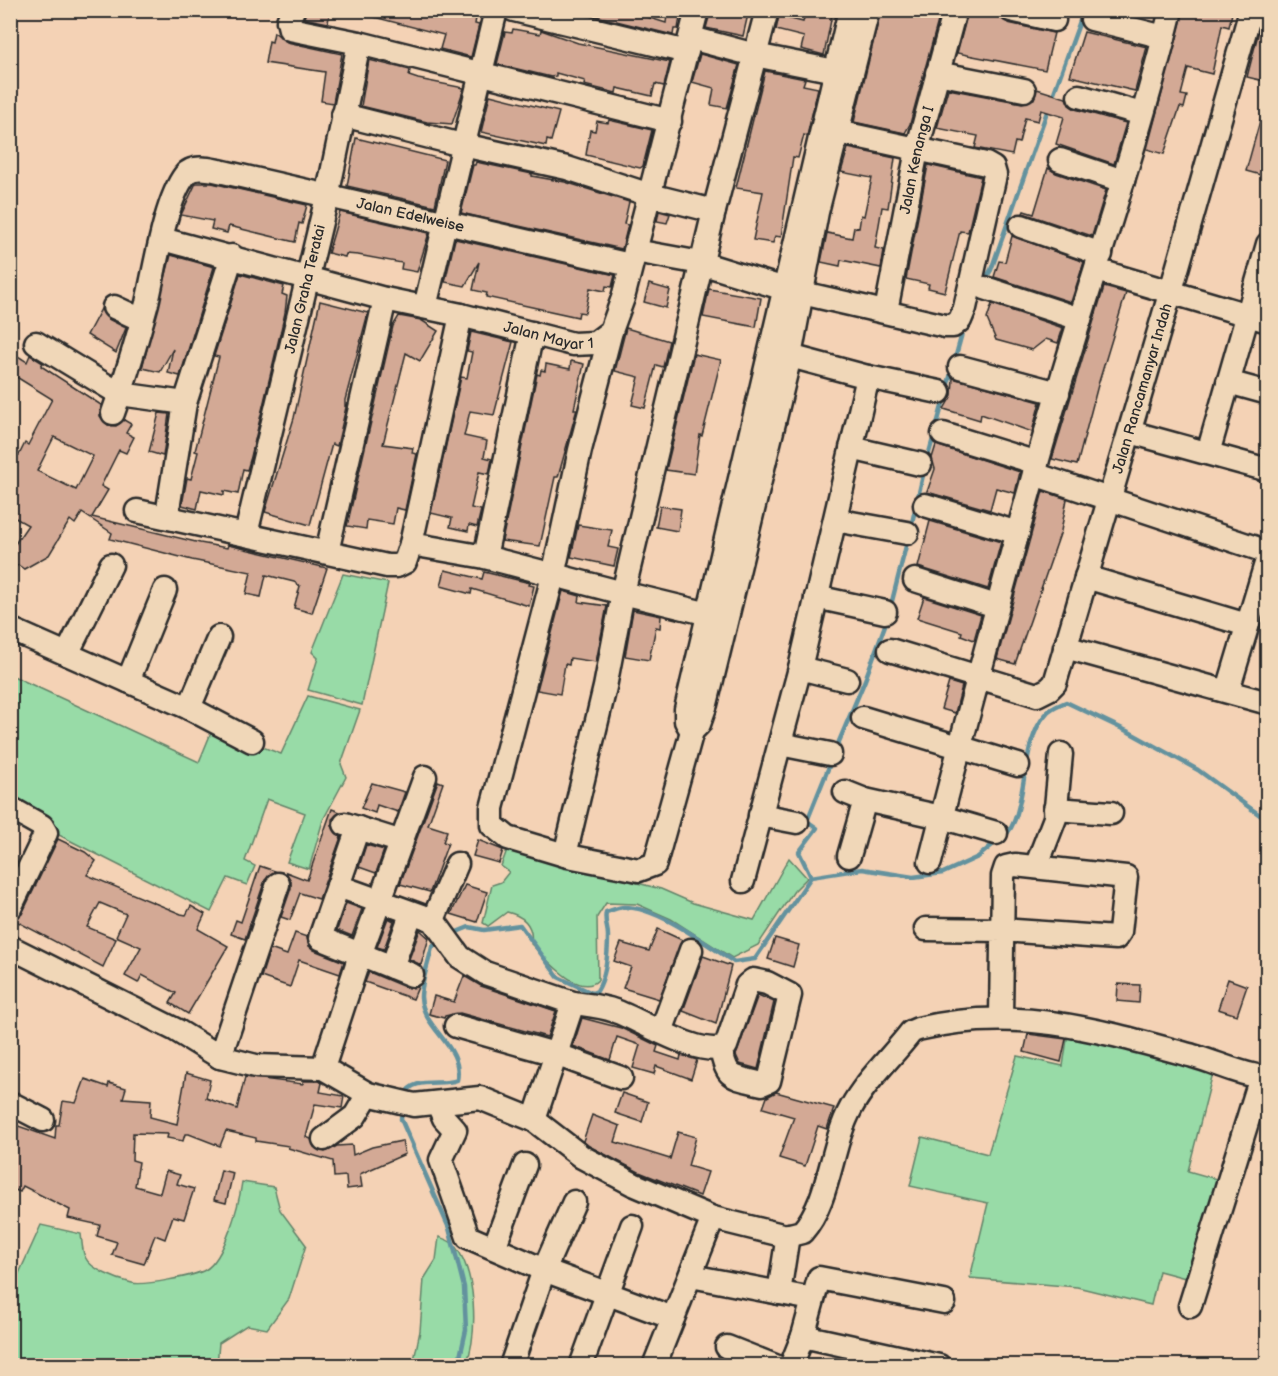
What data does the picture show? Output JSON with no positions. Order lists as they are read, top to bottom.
{
  "streets": {
    "street": [
      "Jalan Kenanga I",
      "Jalan Edelweise",
      "Jalan Graha Teratai",
      "Jalan Mayar 1",
      "Jalan Rancamanyar Indah"
    ]
  },
  "crossings": [
    ["Jalan Kenanga I", "Jalan Edelweise"],
    ["Jalan Edelweise", "Jalan Graha Teratai"],
    ["Jalan Edelweise", "Jalan Mayar 1"],
    ["Jalan Graha Teratai", "Jalan Mayar 1"]
  ]
}
